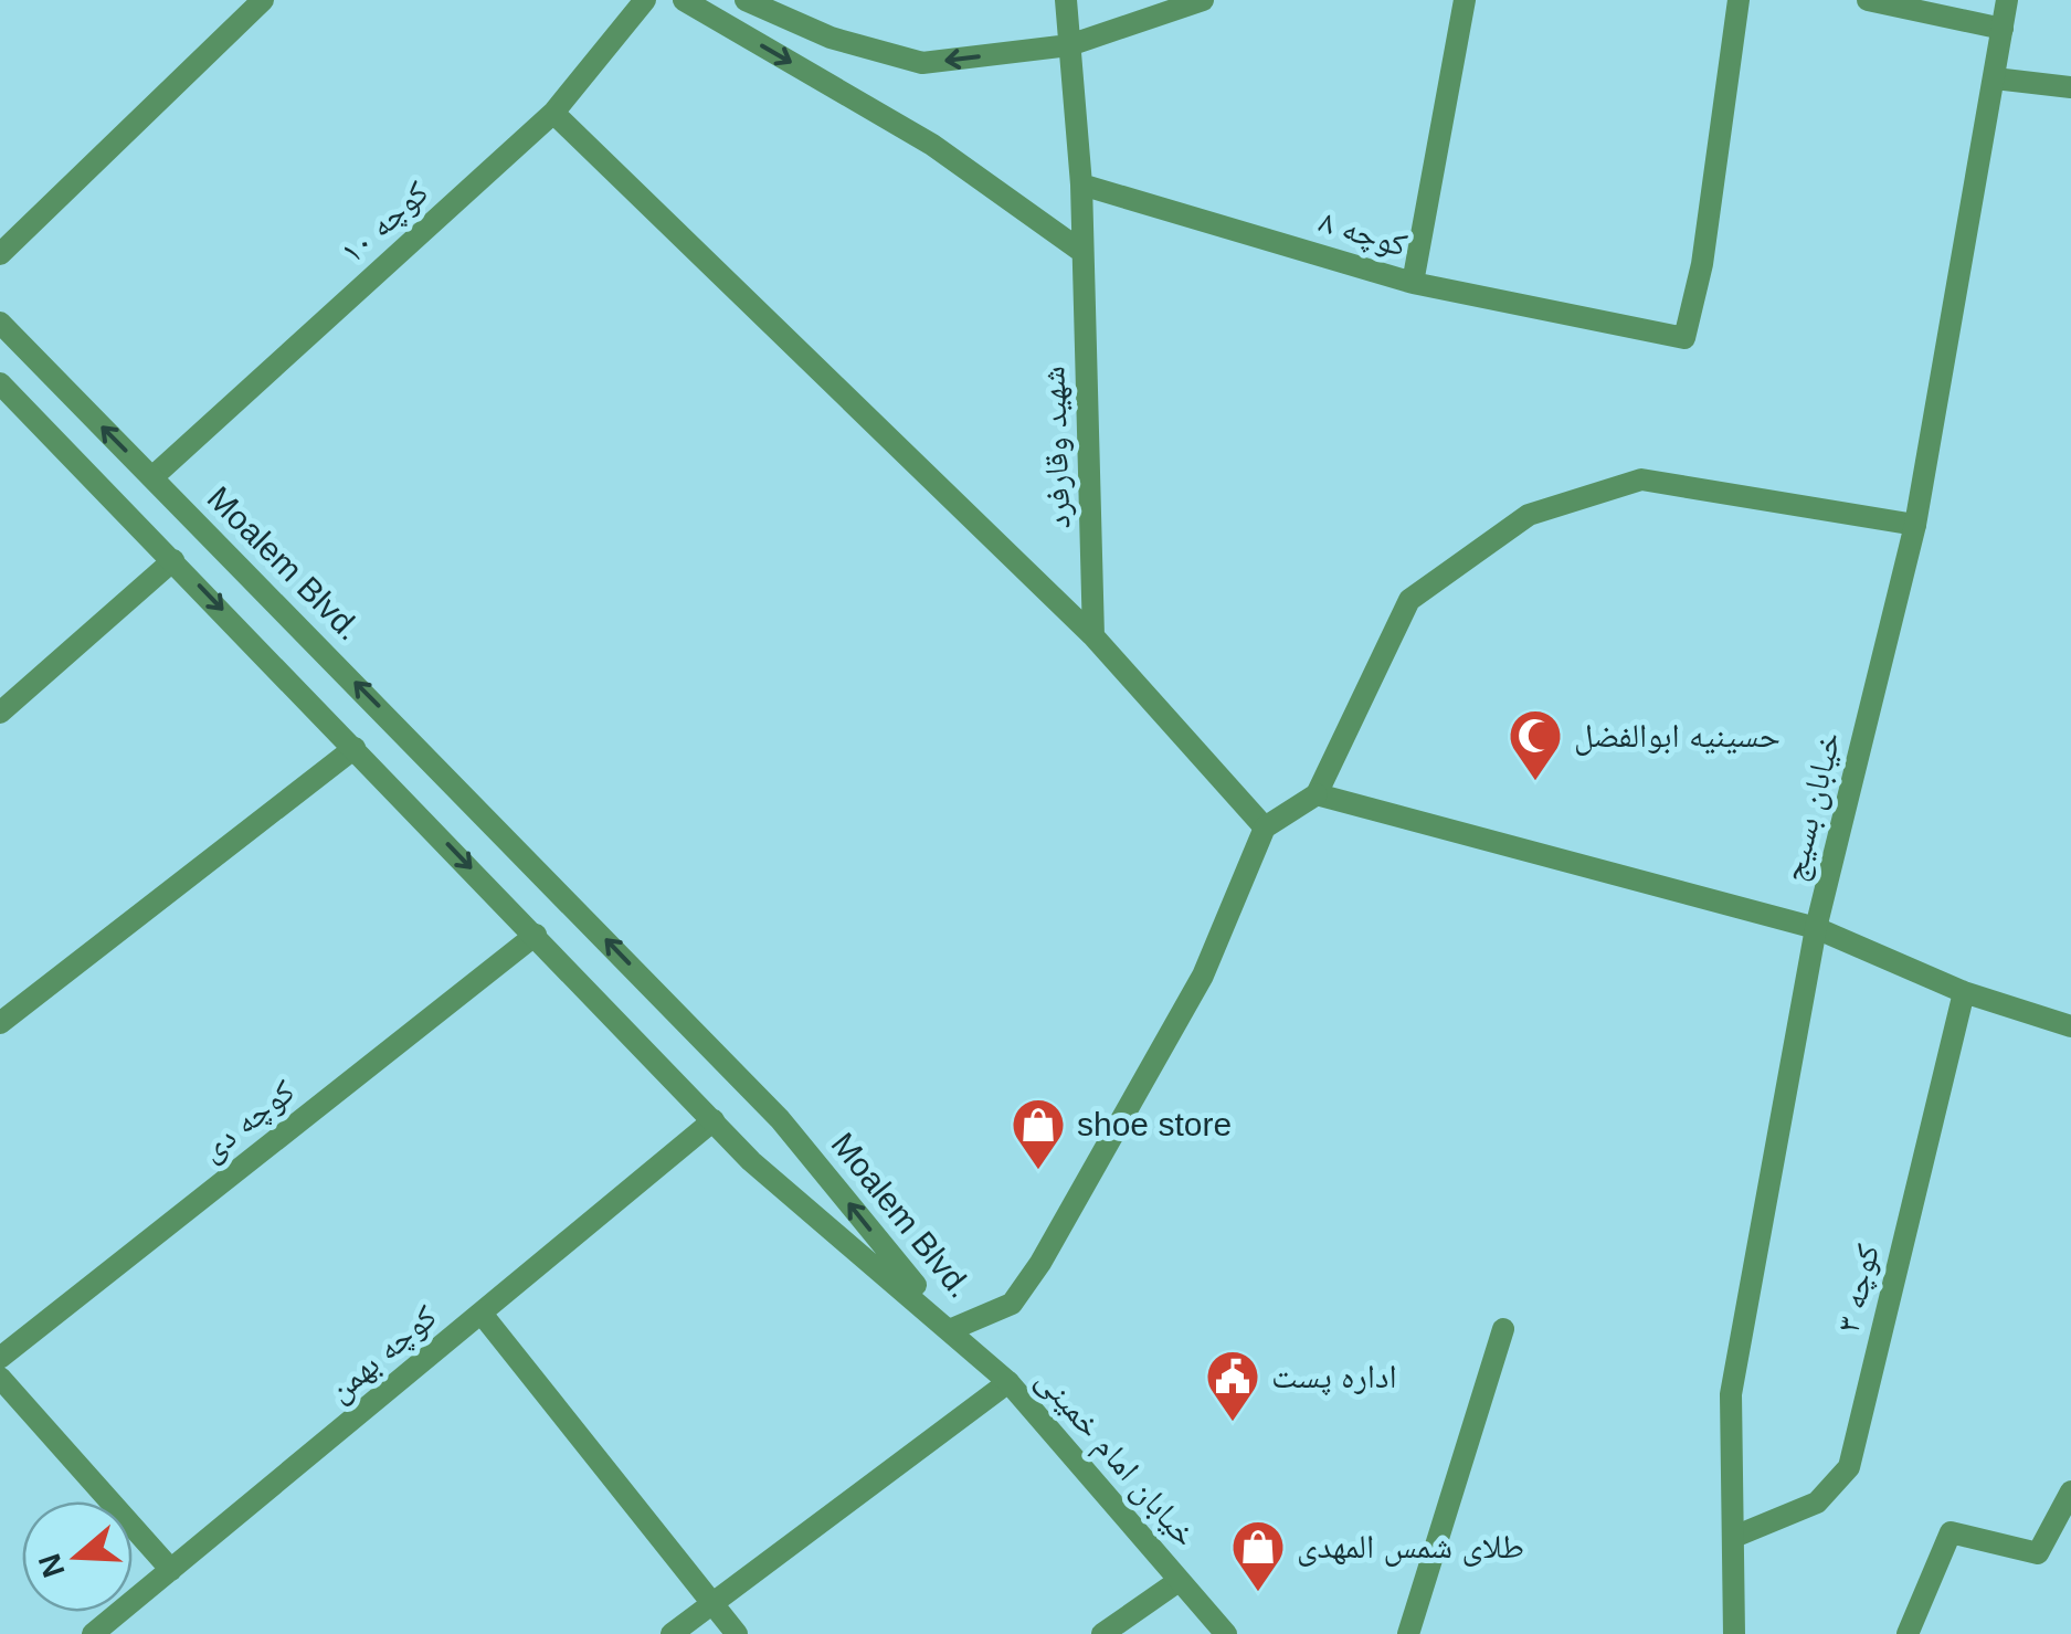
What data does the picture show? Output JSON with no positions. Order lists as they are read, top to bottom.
{
  "streets": {
    "street": [
      "کوچه ۱۰",
      "کوچه ۸",
      "شهید وقارفرد",
      "Moalem Blvd.",
      "خیابان بسیج",
      "کوچه دی",
      "کوچه ۳",
      "کوچه بهمن",
      "خیابان امام خمینی"
    ]
  },
  "crossings": [
    ["کوچه ۱۰", "Moalem Blvd."],
    ["کوچه ۸", "شهید وقارفرد"],
    ["Moalem Blvd.", "کوچه دی"],
    ["Moalem Blvd.", "کوچه بهمن"],
    ["Moalem Blvd.", "خیابان امام خمینی"],
    ["خیابان بسیج", "کوچه ۳"]
  ],
  "places": {
    "mosque": ["حسینیه ابوالفضل"],
    "shop": ["shoe store", "طلای شمس المهدی"],
    "public building": ["اداره پست"]
  },
  "north": "left"
}
